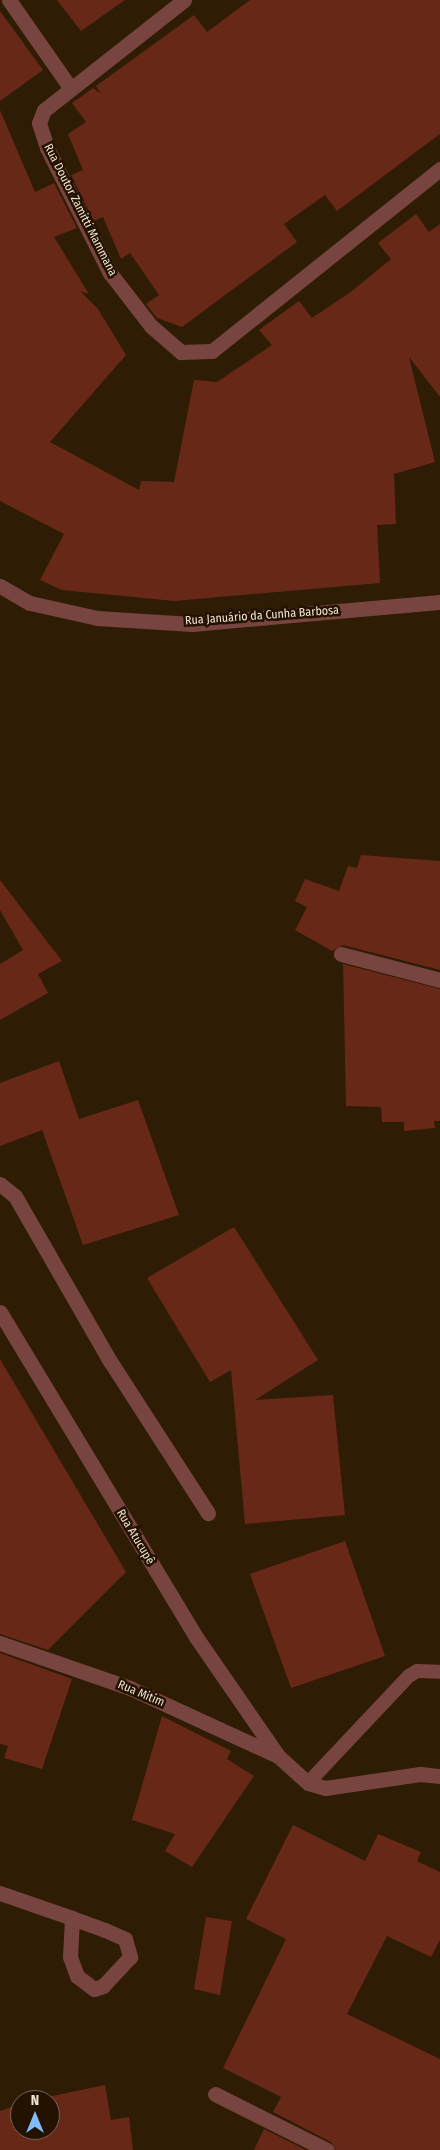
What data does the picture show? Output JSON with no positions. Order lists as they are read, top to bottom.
{
  "streets": {
    "street": [
      "Rua Doutor Zamitti Mammana",
      "Rua Januário da Cunha Barbosa",
      "Rua Atucupê",
      "Rua Mitim"
    ]
  },
  "crossings": [
    ["Rua Atucupê", "Rua Mitim"]
  ],
  "north": "top"
}
